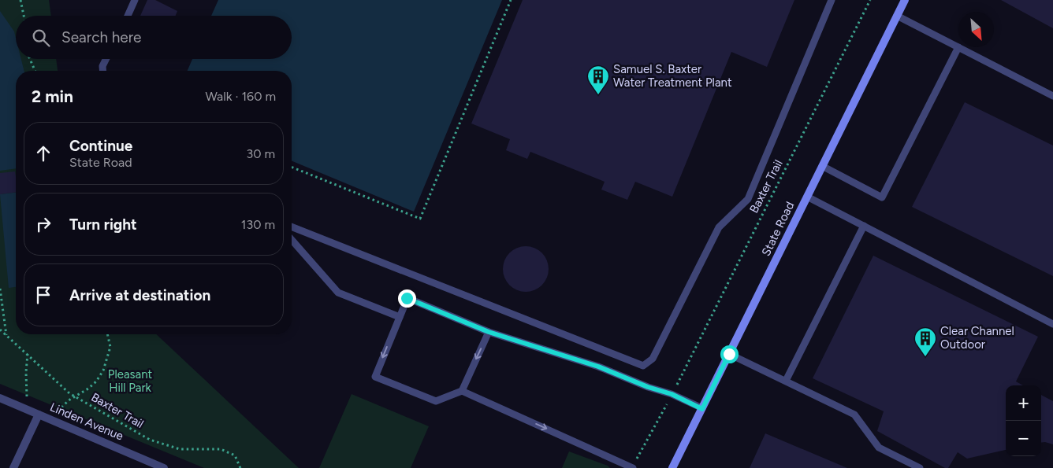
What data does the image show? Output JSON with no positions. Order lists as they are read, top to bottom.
{
  "streets": {
    "main road": ["State Road"],
    "street": ["Linden Avenue"],
    "path": ["Baxter Trail"]
  },
  "parks": ["Pleasant Hill Park"],
  "places": {
    "building": ["Samuel S. Baxter Water Treatment Plant", "Clear Channel Outdoor"]
  },
  "north": "bottom right",
  "page": {
    "search": "Search here",
    "heading": ["2 min", "Walk · 160 m"],
    "list": [
      ["Continue", "State Road", "30 m"],
      ["Turn right", "130 m"],
      "Arrive at destination"
    ],
    "map_buttons": ["+", "−"]
  }
}
